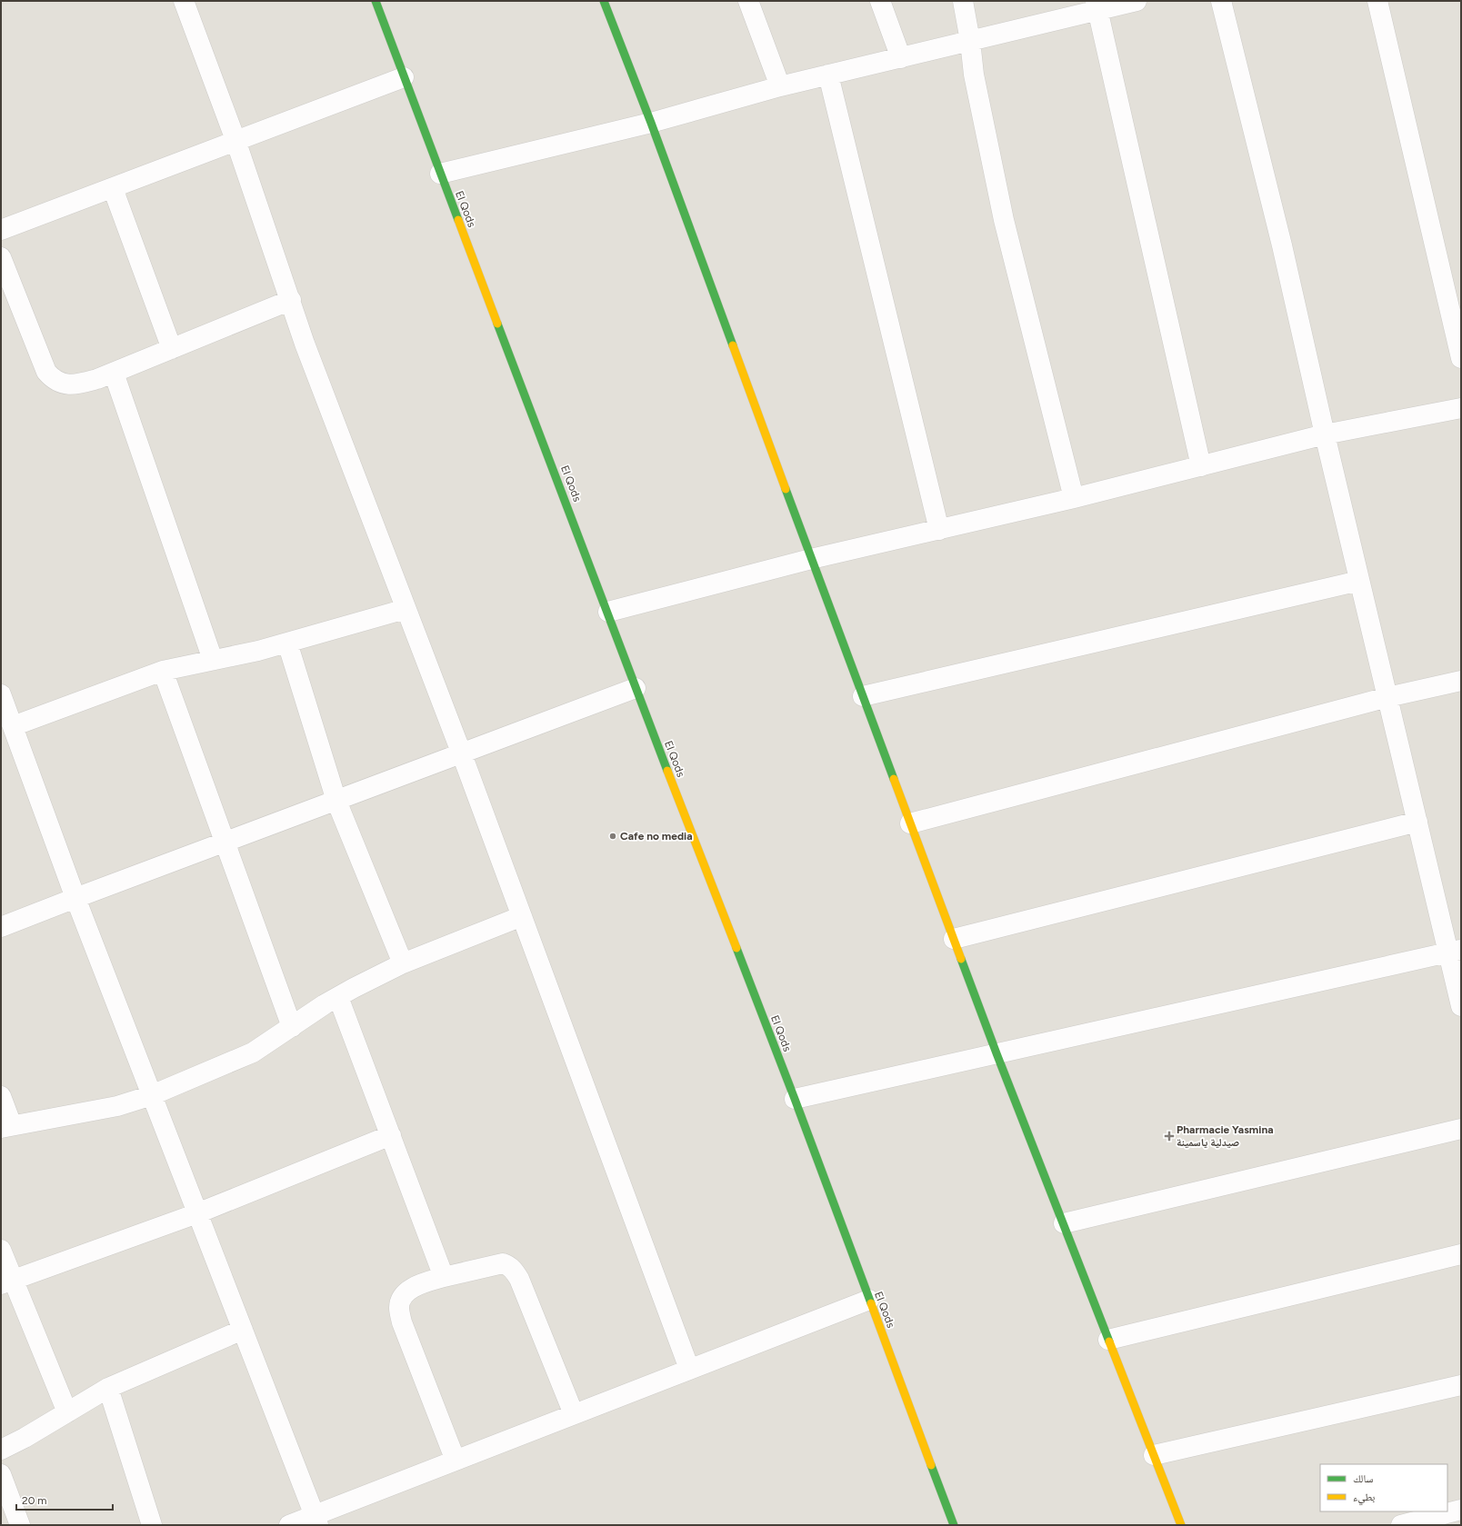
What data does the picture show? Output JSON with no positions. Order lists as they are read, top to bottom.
{
  "streets": {
    "street": ["El Qods"]
  },
  "places": {
    "other": ["Cafe no media"],
    "health": ["Pharmacie Yasmina صيدلية ياسمينة"]
  },
  "legend": ["سالك", "بطيء"],
  "scale_bar": "20 m"
}
